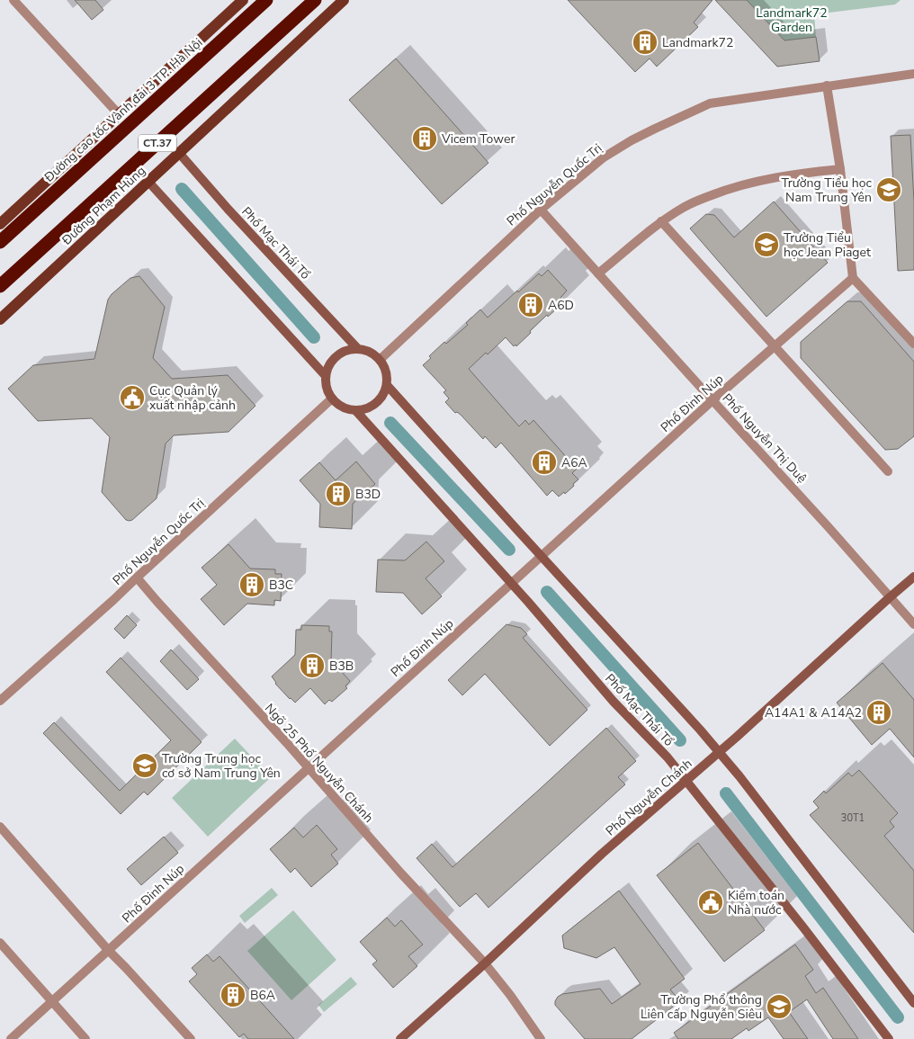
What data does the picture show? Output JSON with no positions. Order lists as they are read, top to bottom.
{
  "streets": {
    "highway": ["Đường cao tốc Vành đai 3 TP. Hà Nội", "CT.37"],
    "main road": ["Đường Phạm Hùng"],
    "street": [
      "Phố Nguyễn Quốc Trị",
      "Phố Mạc Thái Tổ",
      "Phố Đinh Núp",
      "Phố Nguyễn Thị Duệ",
      "Ngõ 25 Phố Nguyễn Chánh",
      "Phố Nguyễn Chánh"
    ]
  },
  "crossings": [
    ["Phố Nguyễn Quốc Trị", "Phố Mạc Thái Tổ"],
    ["Phố Nguyễn Quốc Trị", "Phố Nguyễn Thị Duệ"],
    ["Phố Nguyễn Quốc Trị", "Ngõ 25 Phố Nguyễn Chánh"],
    ["Đường Phạm Hùng", "Phố Mạc Thái Tổ"],
    ["Phố Mạc Thái Tổ", "Phố Đinh Núp"],
    ["Phố Mạc Thái Tổ", "Phố Nguyễn Chánh"],
    ["Phố Đinh Núp", "Phố Nguyễn Thị Duệ"],
    ["Phố Đinh Núp", "Ngõ 25 Phố Nguyễn Chánh"],
    ["Phố Nguyễn Thị Duệ", "Phố Nguyễn Chánh"],
    ["Ngõ 25 Phố Nguyễn Chánh", "Phố Nguyễn Chánh"]
  ],
  "parks": ["Landmark72 Garden"],
  "places": {
    "building": [
      "Landmark72",
      "Vicem Tower",
      "A6D",
      "A6A",
      "B3D",
      "B3C",
      "B3B",
      "A14A1 & A14A2",
      "B6A"
    ],
    "school or university": [
      "Trường Tiểu học Nam Trung Yên",
      "Trường Tiểu học Jean Piaget",
      "Trường Trung học cơ sở Nam Trung Yên",
      "Trường Phổ thông Liên cấp Nguyễn Siêu"
    ],
    "public building": ["Cục Quản lý xuất nhập cảnh", "Kiểm toán Nhà nước"]
  },
  "house_numbers": ["30T1"]
}
